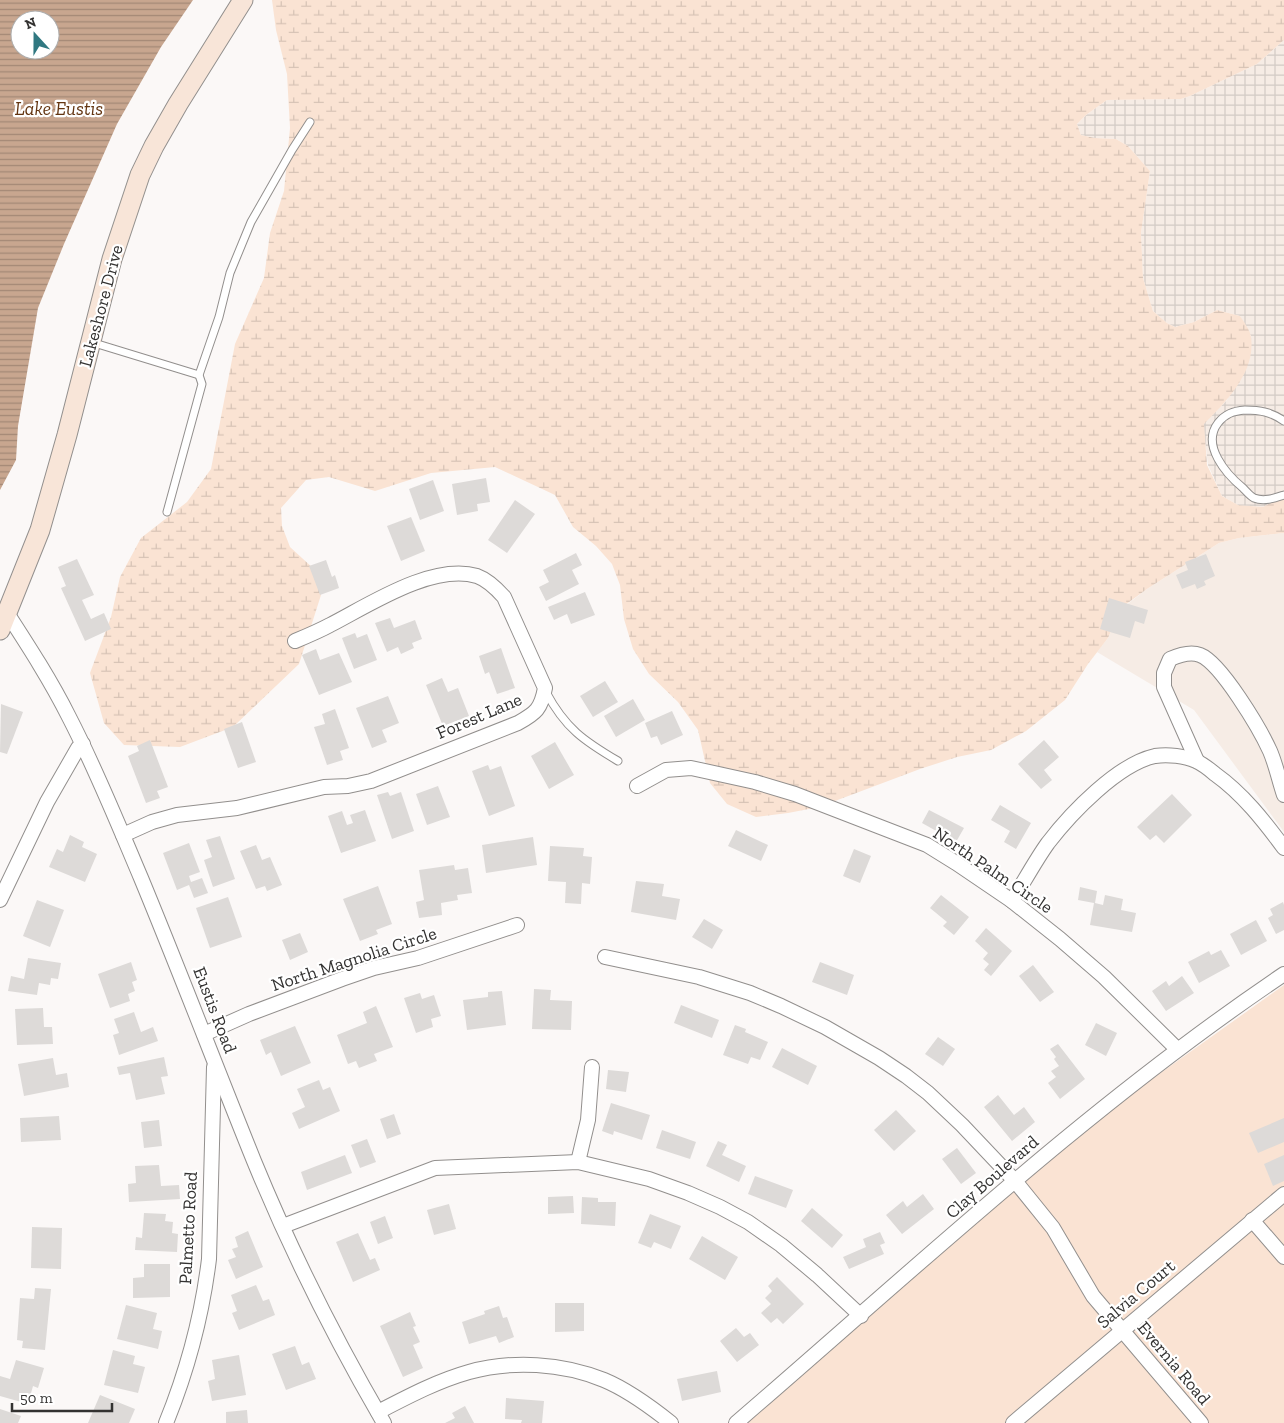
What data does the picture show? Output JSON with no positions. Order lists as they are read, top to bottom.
{
  "streets": {
    "street": [
      "Lakeshore Drive",
      "Forest Lane",
      "North Palm Circle",
      "North Magnolia Circle",
      "Eustis Road",
      "Clay Boulevard",
      "Palmetto Road",
      "Salvia Court",
      "Evernia Road"
    ]
  },
  "crossings": [
    ["Lakeshore Drive", "Eustis Road"],
    ["Forest Lane", "Eustis Road"],
    ["North Palm Circle", "Clay Boulevard"],
    ["North Magnolia Circle", "Eustis Road"],
    ["Eustis Road", "Palmetto Road"],
    ["Clay Boulevard", "Evernia Road"],
    ["Salvia Court", "Evernia Road"]
  ],
  "water": ["Lake Eustis"],
  "scale_bar": "50 m",
  "north": "top"
}
